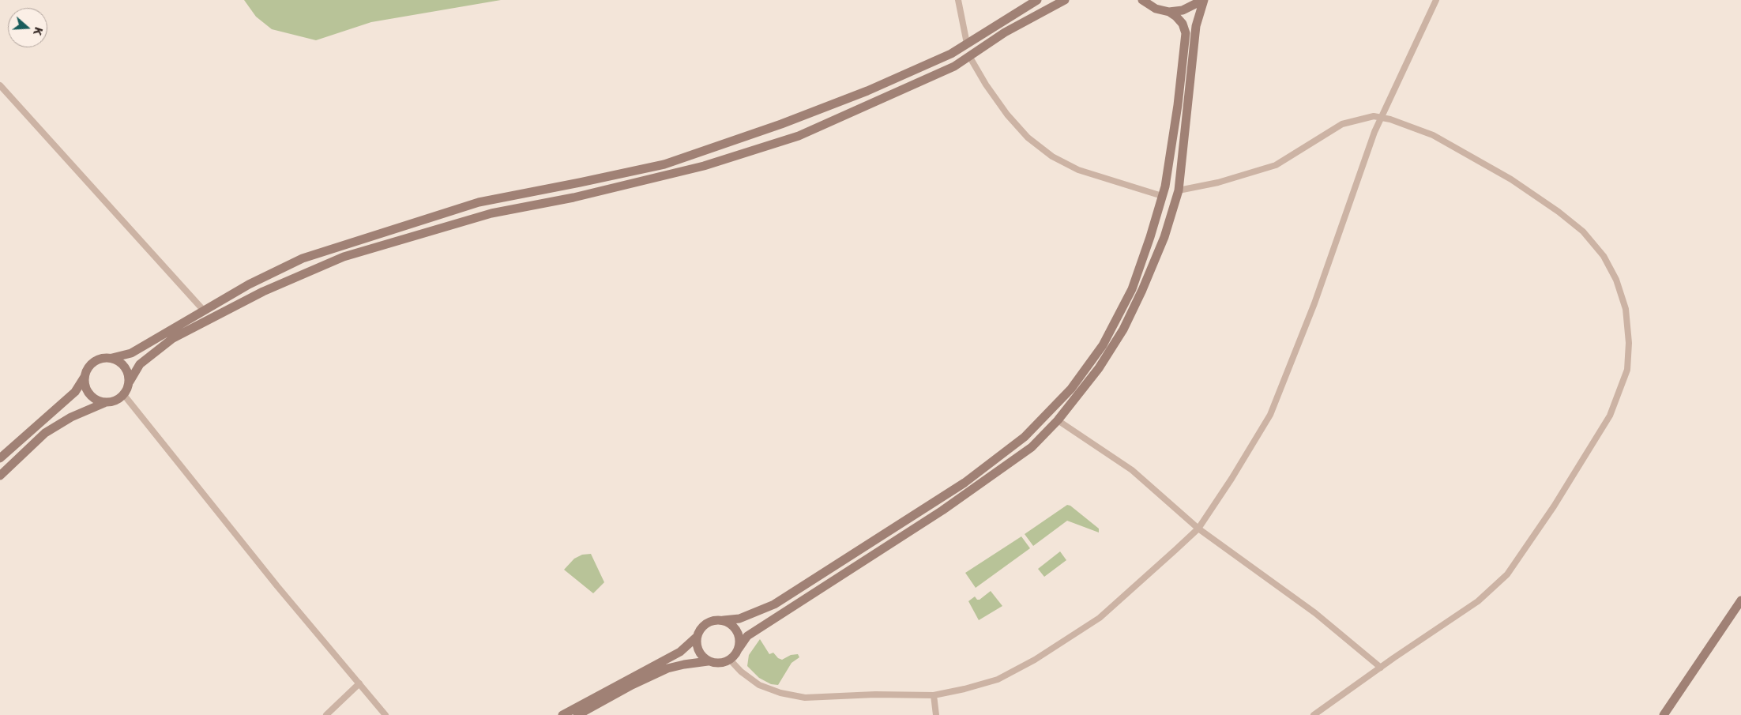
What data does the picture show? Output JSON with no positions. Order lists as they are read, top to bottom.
{
  "north": "right"
}
